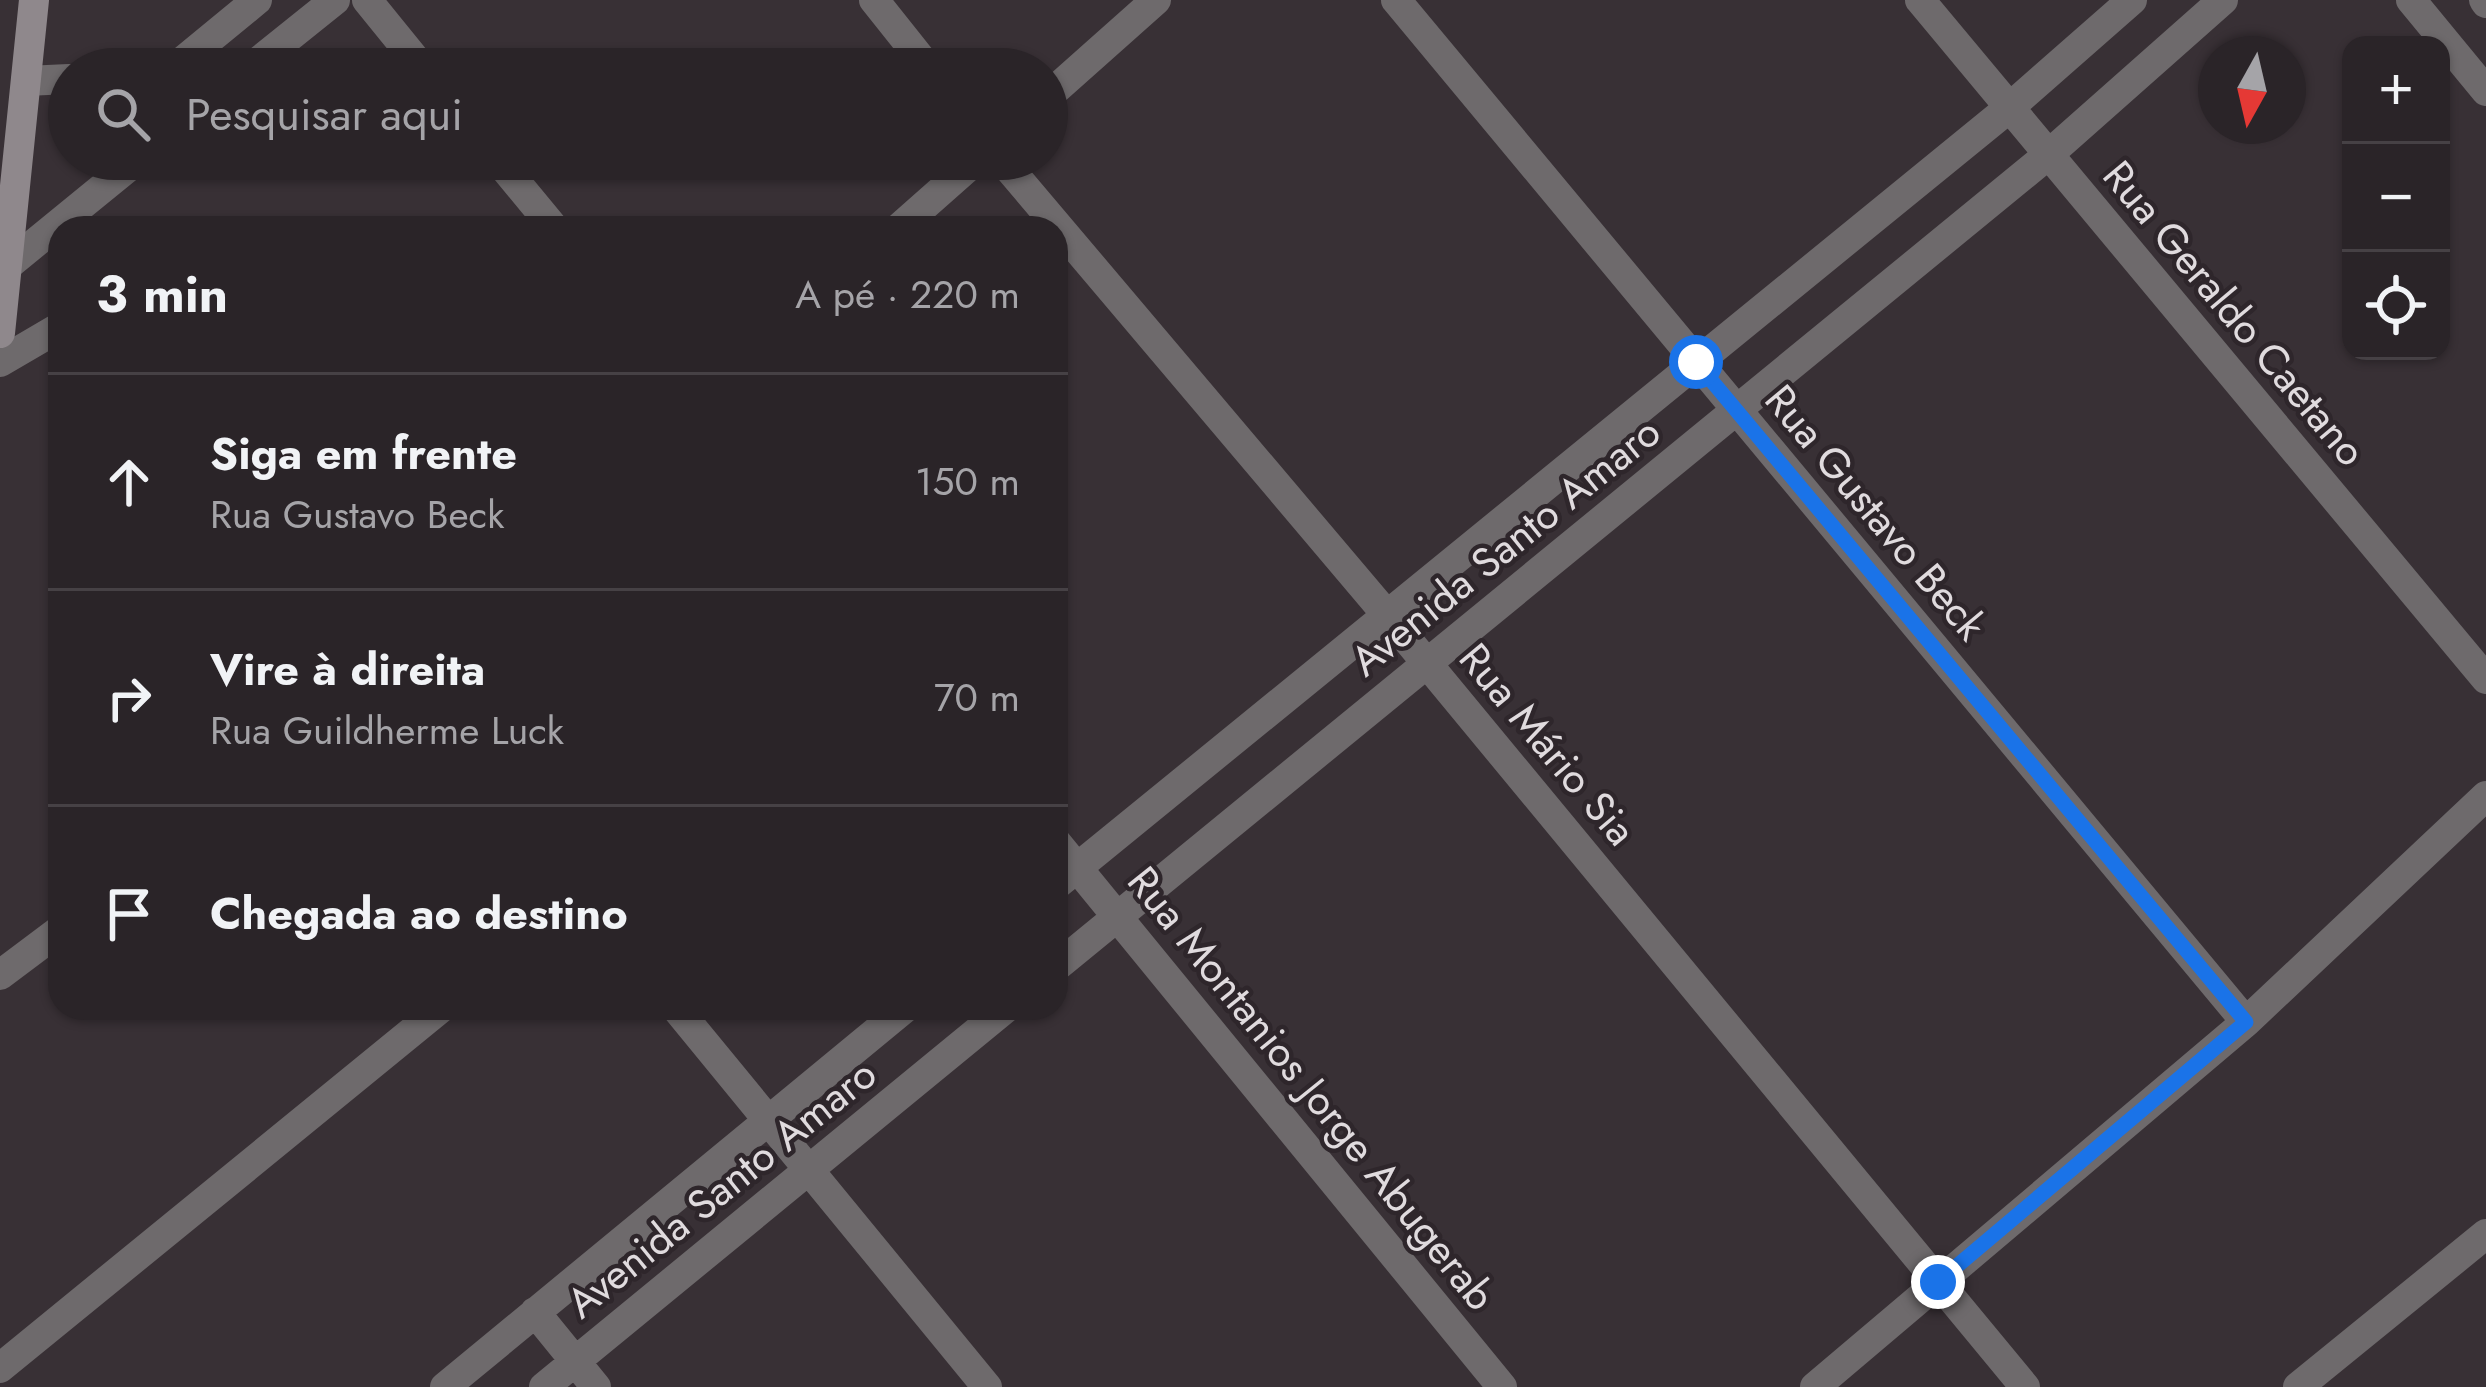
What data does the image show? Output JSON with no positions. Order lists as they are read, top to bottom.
{
  "streets": {
    "street": [
      "Rua Geraldo Caetano",
      "Rua Gustavo Beck",
      "Avenida Santo Amaro",
      "Rua Mário Sia",
      "Rua Montanios Jorge Abugerab"
    ]
  },
  "crossings": [
    ["Rua Geraldo Caetano", "Avenida Santo Amaro"],
    ["Rua Gustavo Beck", "Avenida Santo Amaro"],
    ["Avenida Santo Amaro", "Rua Mário Sia"],
    ["Avenida Santo Amaro", "Rua Montanios Jorge Abugerab"]
  ],
  "north": "bottom",
  "page": {
    "map_buttons": ["+", "−"],
    "search": "Pesquisar aqui",
    "heading": ["3 min", "A pé · 220 m"],
    "list": [
      ["Siga em frente", "Rua Gustavo Beck", "150 m"],
      ["Vire à direita", "Rua Guildherme Luck", "70 m"],
      "Chegada ao destino"
    ]
  }
}
